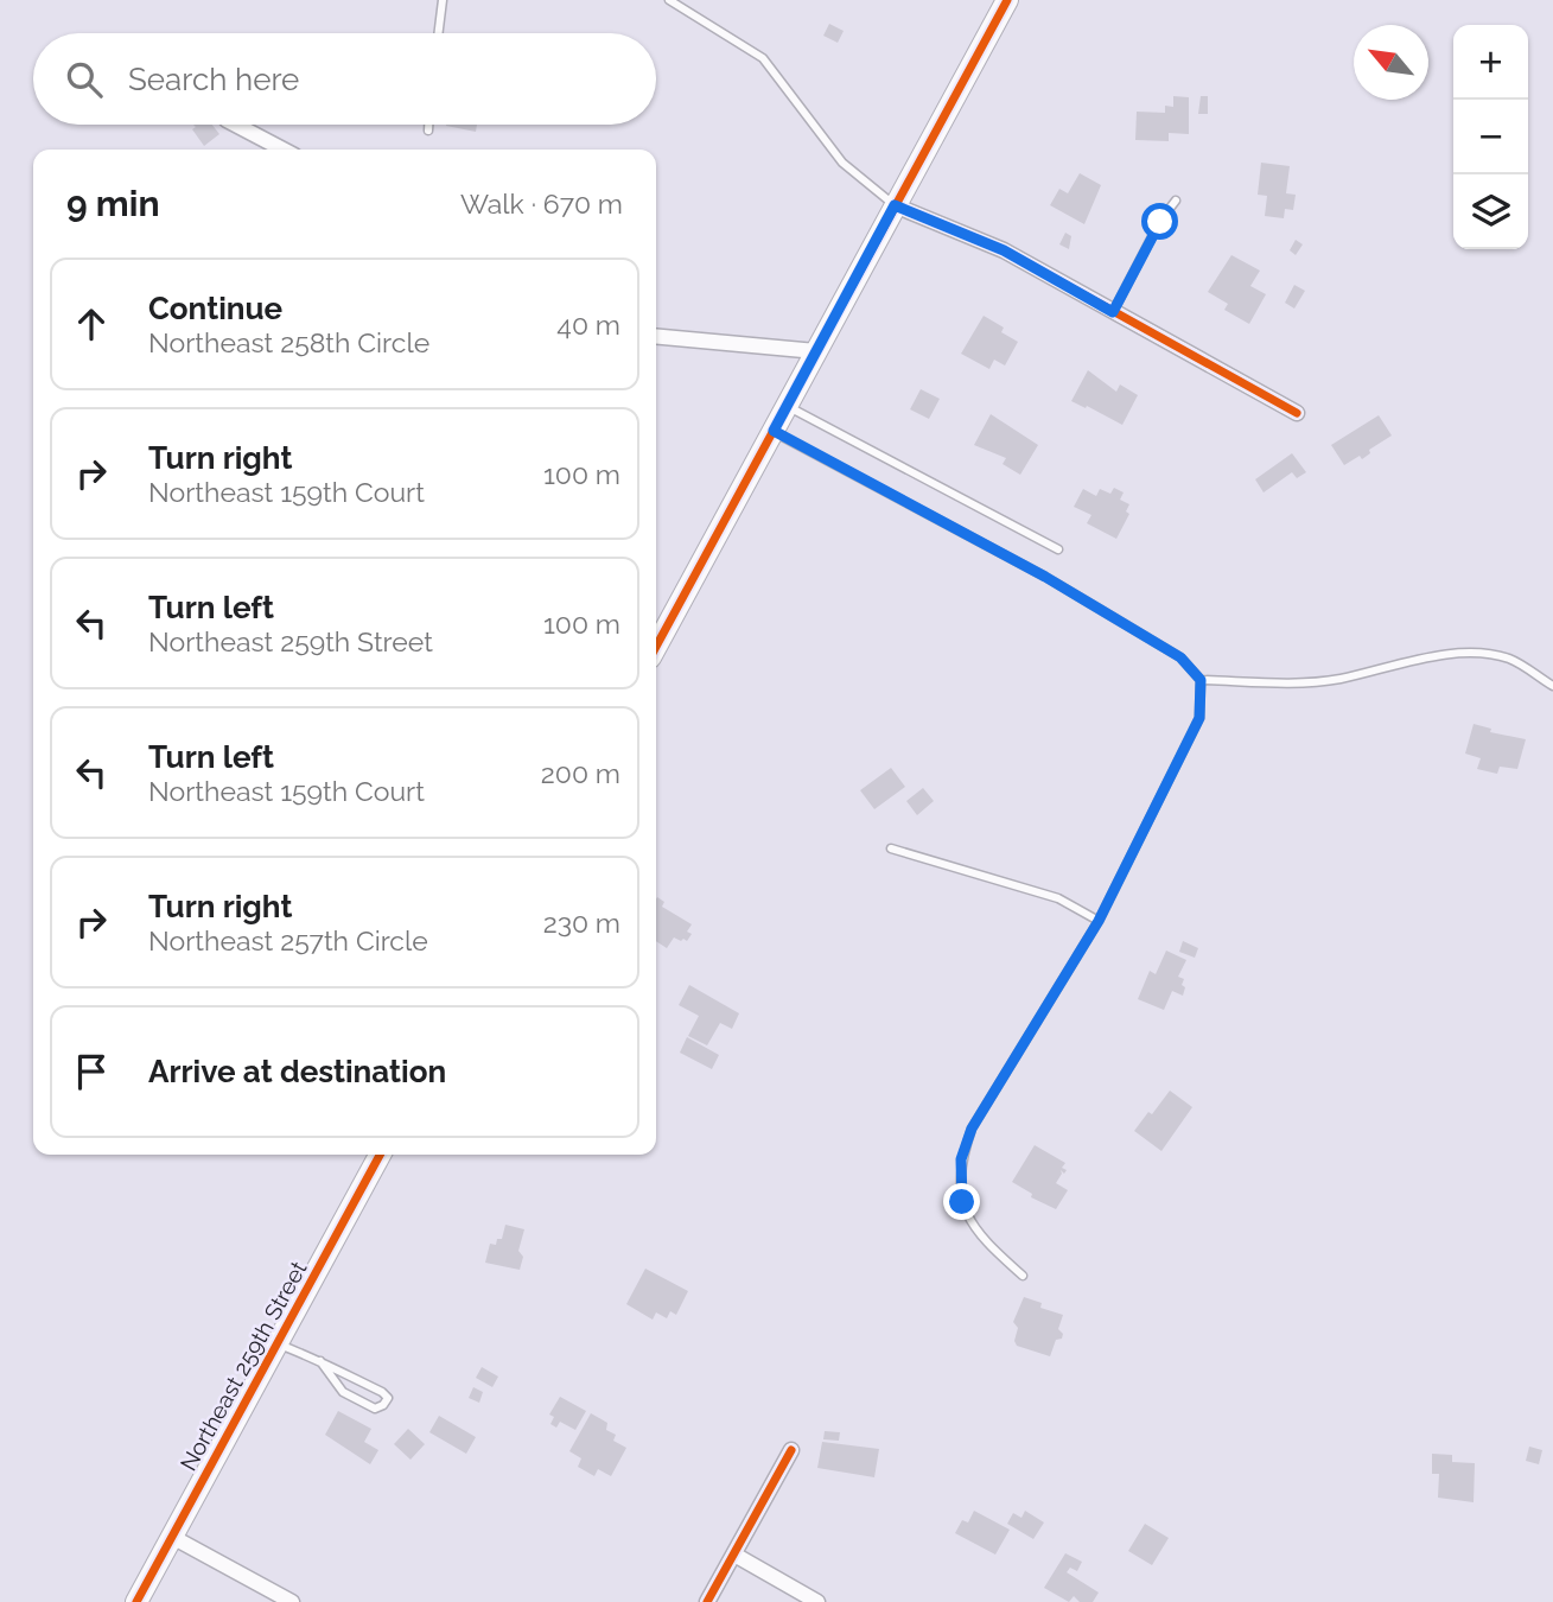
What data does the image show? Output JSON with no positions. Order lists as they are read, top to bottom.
{
  "streets": {
    "street": ["Northeast 259th Street"]
  },
  "north": "top left",
  "page": {
    "map_buttons": ["+", "−"],
    "search": "Search here",
    "heading": ["9 min", "Walk · 670 m"],
    "list": [
      ["Continue", "Northeast 258th Circle", "40 m"],
      ["Turn right", "Northeast 159th Court", "100 m"],
      ["Turn left", "Northeast 259th Street", "100 m"],
      ["Turn left", "Northeast 159th Court", "200 m"],
      ["Turn right", "Northeast 257th Circle", "230 m"],
      "Arrive at destination"
    ]
  }
}
